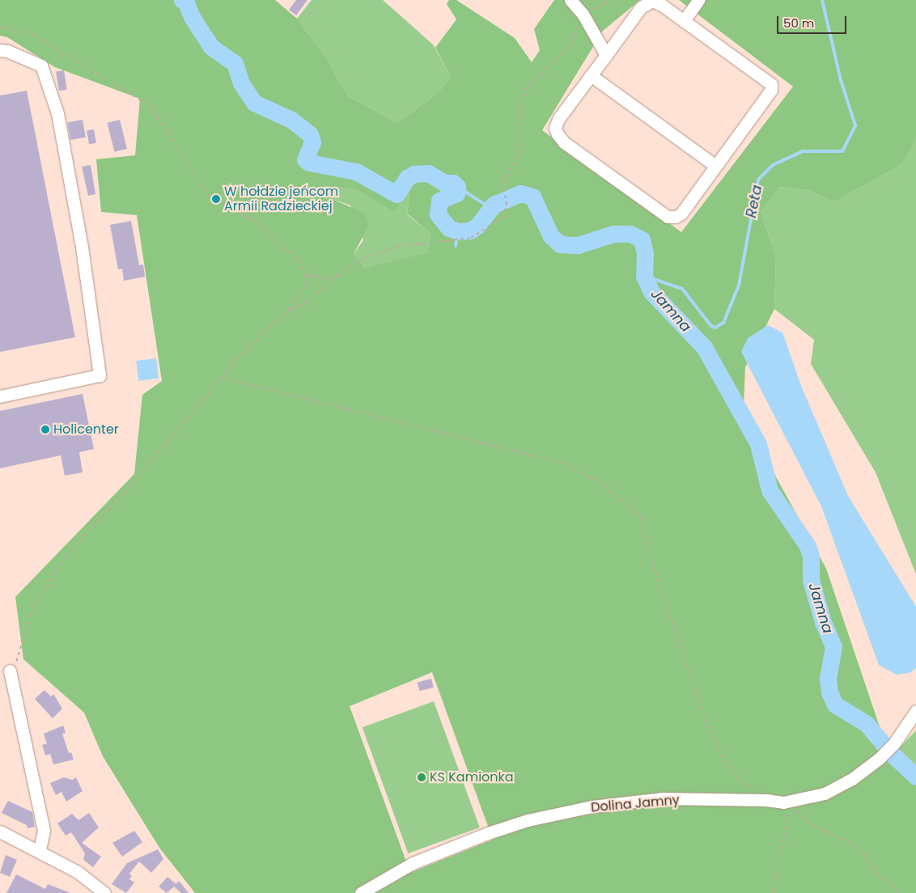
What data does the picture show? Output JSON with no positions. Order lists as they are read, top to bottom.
{
  "streets": {
    "street": ["Dolina Jamny"]
  },
  "water": ["Reta", "Jamna"],
  "places": ["W hołdzie jeńcom Armii Radzieckiej", "Holicenter", "KS Kamionka"],
  "scale_bar": "50 m"
}
